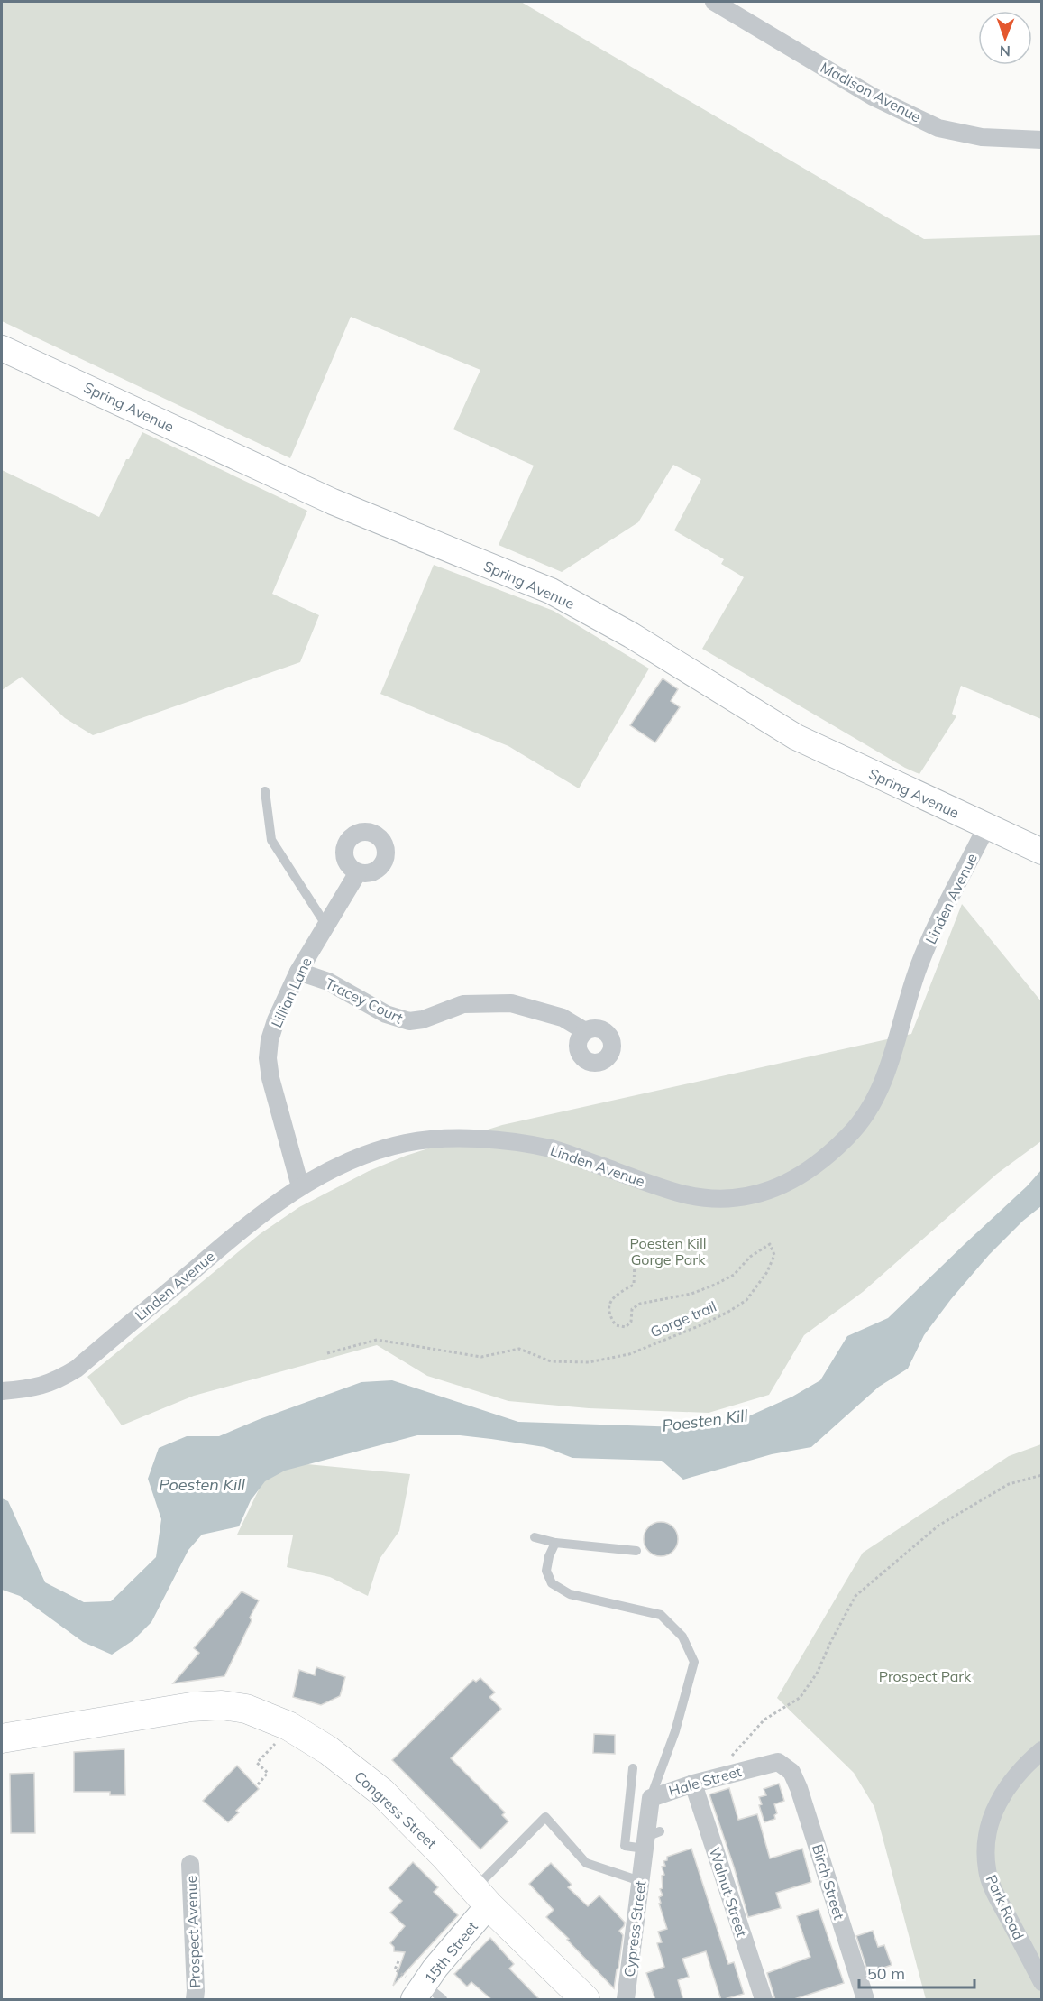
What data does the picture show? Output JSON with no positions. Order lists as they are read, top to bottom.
{
  "streets": {
    "main road": ["Congress Street"],
    "street": [
      "Madison Avenue",
      "Spring Avenue",
      "Linden Avenue",
      "Lillian Lane",
      "Tracey Court",
      "Hale Street",
      "Birch Street",
      "Walnut Street",
      "Park Road",
      "Cypress Street",
      "Prospect Avenue",
      "15th Street"
    ],
    "path": ["Gorge trail"]
  },
  "crossings": [
    ["Spring Avenue", "Linden Avenue"],
    ["Linden Avenue", "Lillian Lane"],
    ["Lillian Lane", "Tracey Court"],
    ["Hale Street", "Birch Street"],
    ["Hale Street", "Walnut Street"],
    ["Hale Street", "Cypress Street"],
    ["Congress Street", "15th Street"]
  ],
  "water": ["Poesten Kill"],
  "parks": ["Poesten Kill Gorge Park", "Prospect Park"],
  "scale_bar": "50 m",
  "north": "bottom"
}
